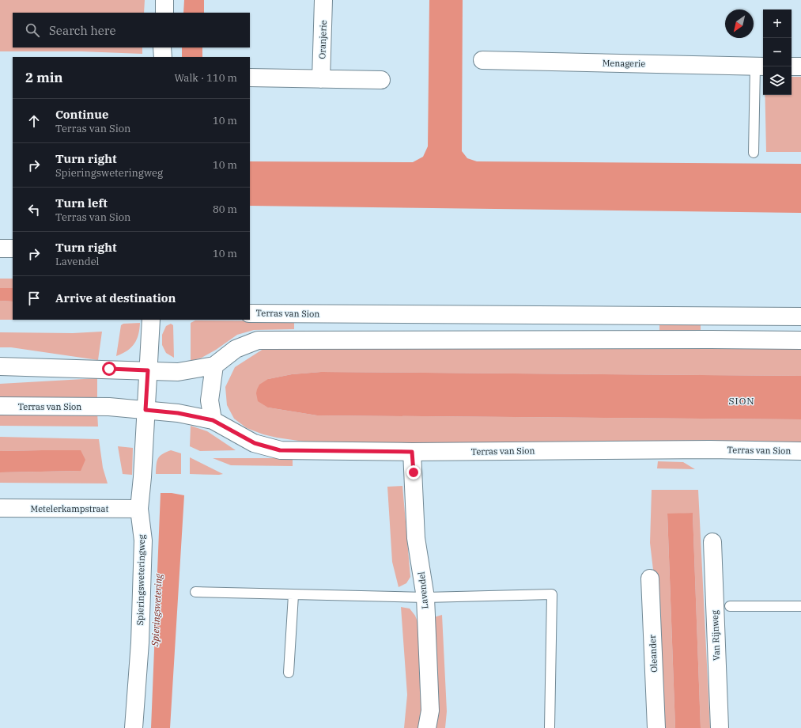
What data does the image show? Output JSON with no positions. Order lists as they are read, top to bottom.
{
  "streets": {
    "street": [
      "Oranjerie",
      "Menagerie",
      "Terras van Sion",
      "Metelerkampstraat",
      "Spieringsweteringweg",
      "Lavendel",
      "Van Rijnweg",
      "Oleander"
    ]
  },
  "crossings": [
    ["Terras van Sion", "Spieringsweteringweg"],
    ["Terras van Sion", "Lavendel"],
    ["Metelerkampstraat", "Spieringsweteringweg"]
  ],
  "districts": ["SION"],
  "water": ["Spieringswetering"],
  "north": "bottom left",
  "page": {
    "map_buttons": ["+", "−"],
    "search": "Search here",
    "heading": ["2 min", "Walk · 110 m"],
    "list": [
      ["Continue", "Terras van Sion", "10 m"],
      ["Turn right", "Spieringsweteringweg", "10 m"],
      ["Turn left", "Terras van Sion", "80 m"],
      ["Turn right", "Lavendel", "10 m"],
      "Arrive at destination"
    ]
  }
}
